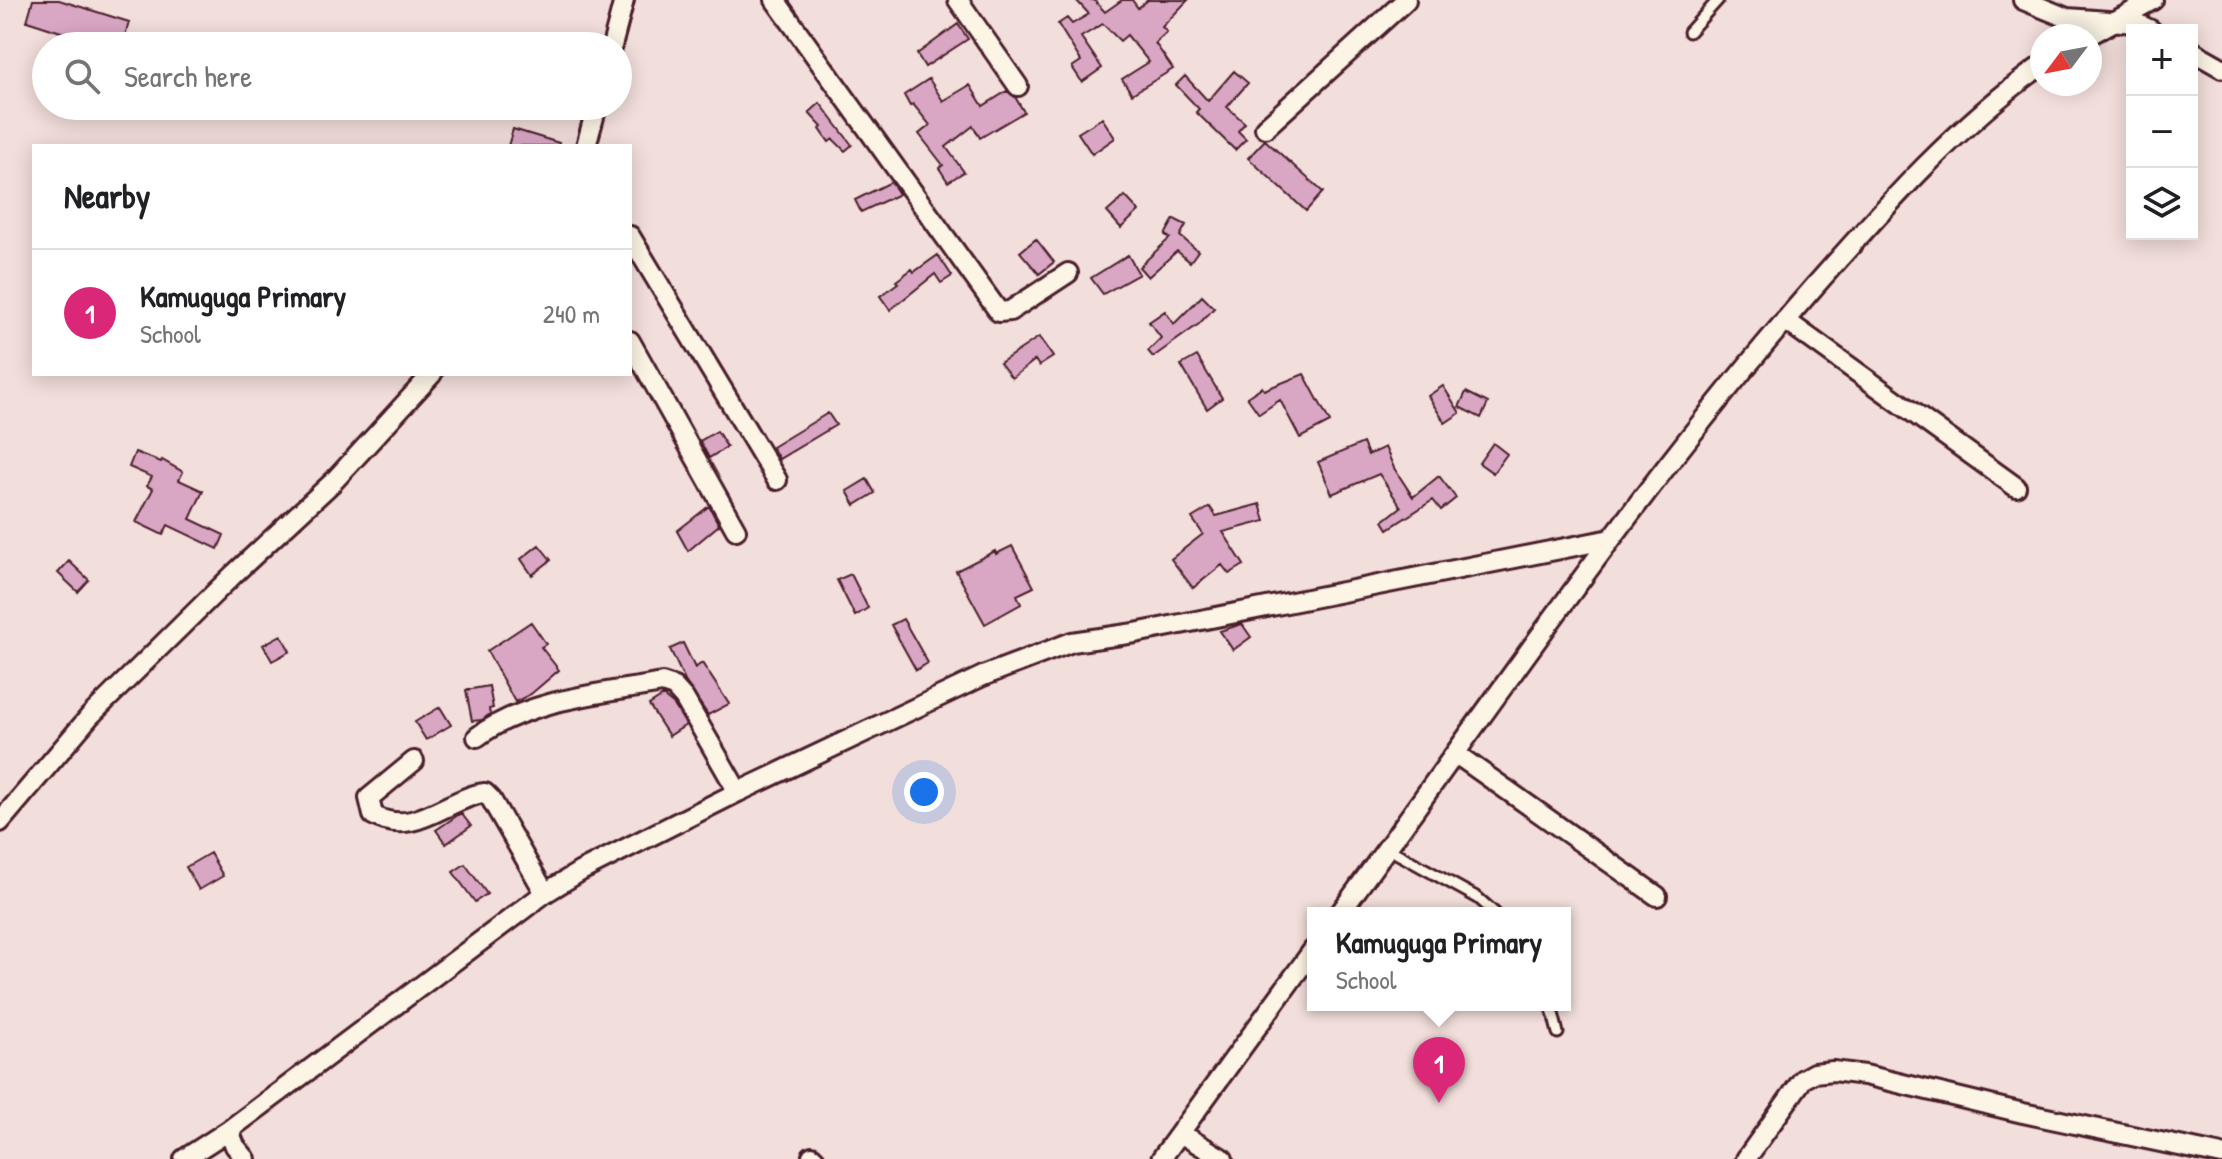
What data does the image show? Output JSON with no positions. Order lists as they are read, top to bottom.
{
  "north": "bottom left",
  "page": {
    "map_buttons": ["+", "−"],
    "search": "Search here",
    "heading": "Nearby",
    "list": [
      {
        "mark": "1",
        "name": "Kamuguga Primary",
        "note": "School",
        "value": "240 m"
      }
    ],
    "popup": ["Kamuguga Primary", "School"],
    "pins": "1"
  }
}
